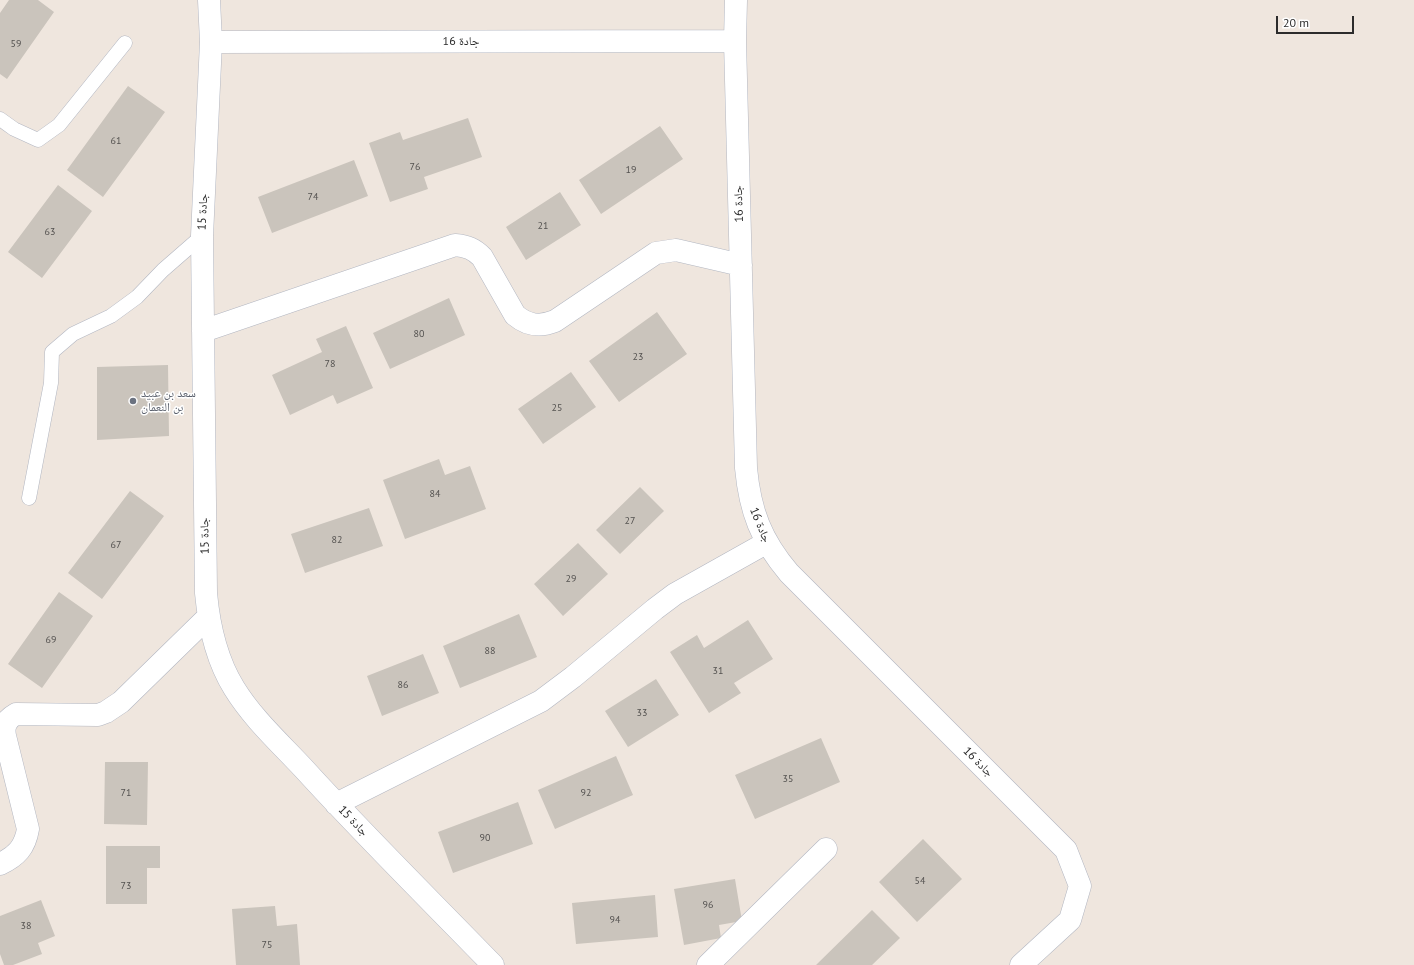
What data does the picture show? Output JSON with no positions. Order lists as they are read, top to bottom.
{
  "streets": {
    "street": ["جادة 16", "جادة 15"]
  },
  "crossings": [
    ["جادة 16", "جادة 15"]
  ],
  "places": ["سعد بن عبيد بن النعمان"],
  "house_numbers": [
    "59",
    "61",
    "76",
    "19",
    "74",
    "21",
    "63",
    "80",
    "23",
    "78",
    "25",
    "84",
    "27",
    "82",
    "67",
    "29",
    "69",
    "88",
    "31",
    "86",
    "33",
    "35",
    "71",
    "92",
    "90",
    "54",
    "73",
    "96",
    "94",
    "38",
    "75"
  ],
  "scale_bar": "20 m"
}
